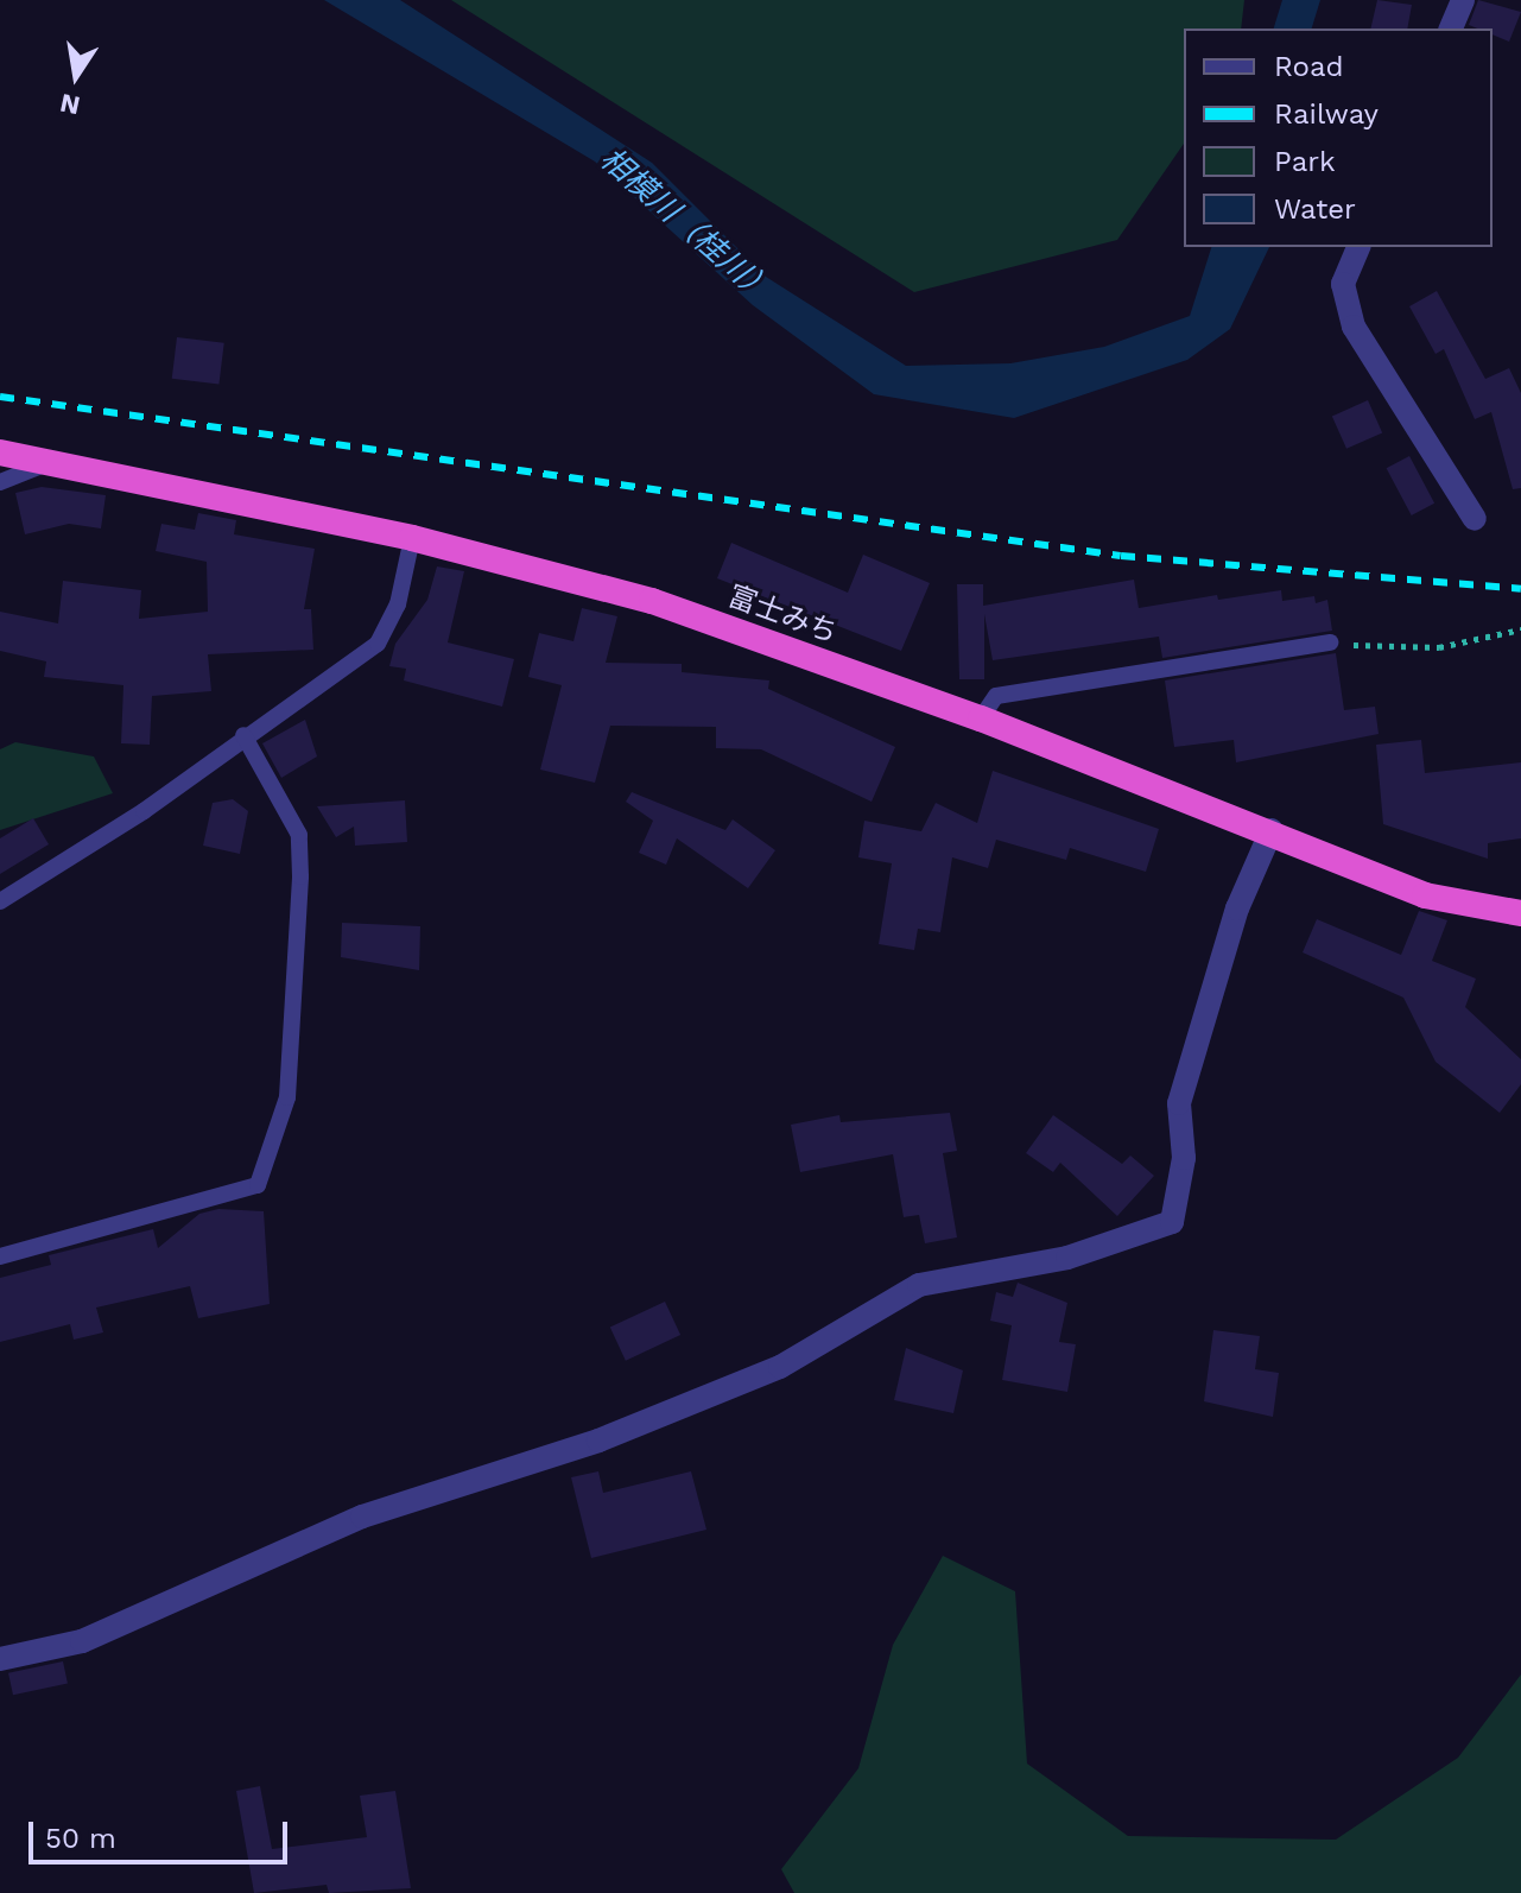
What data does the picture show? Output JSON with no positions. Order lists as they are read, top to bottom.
{
  "streets": {
    "highway": ["富士みち"]
  },
  "water": ["相模川（桂川）"],
  "legend": [
    "Road",
    "Railway",
    "Park",
    "Water"
  ],
  "scale_bar": "50 m",
  "north": "bottom"
}
